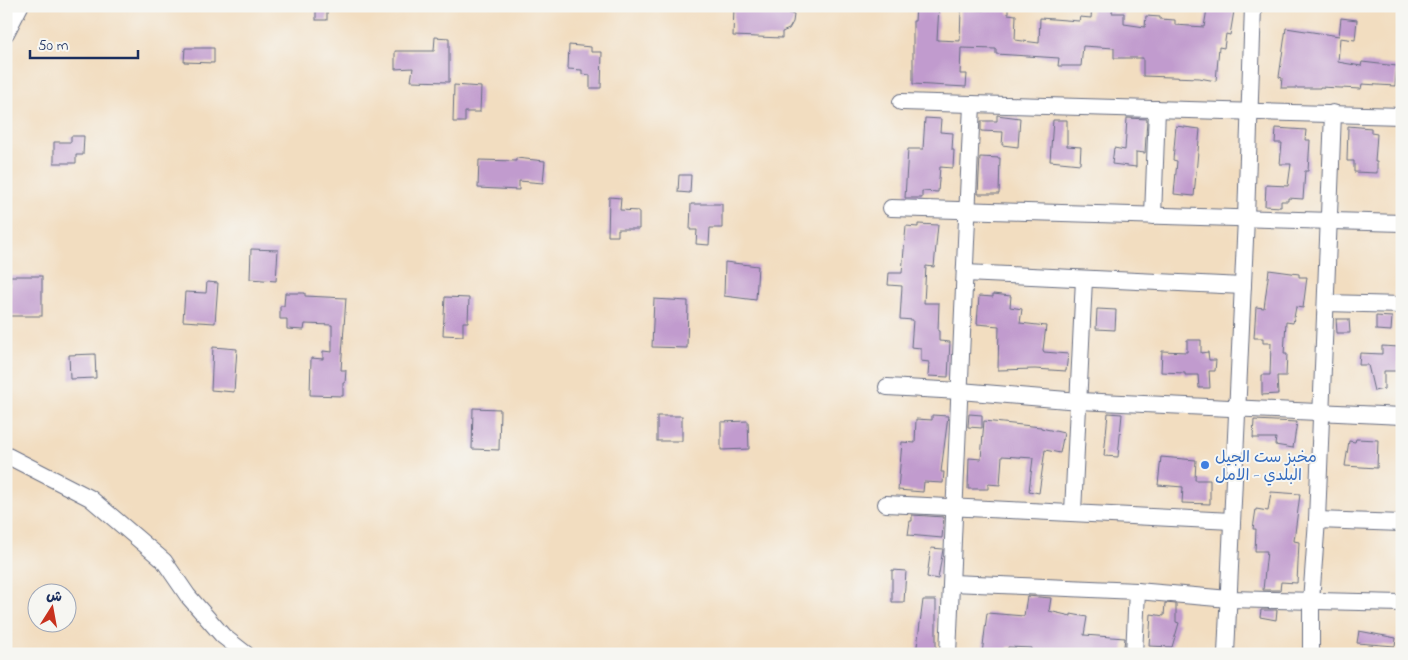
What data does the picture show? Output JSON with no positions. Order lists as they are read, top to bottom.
{
  "places": ["مخبز ست الجيل البلدي - الامل"],
  "scale_bar": "50 m",
  "north": "top"
}
